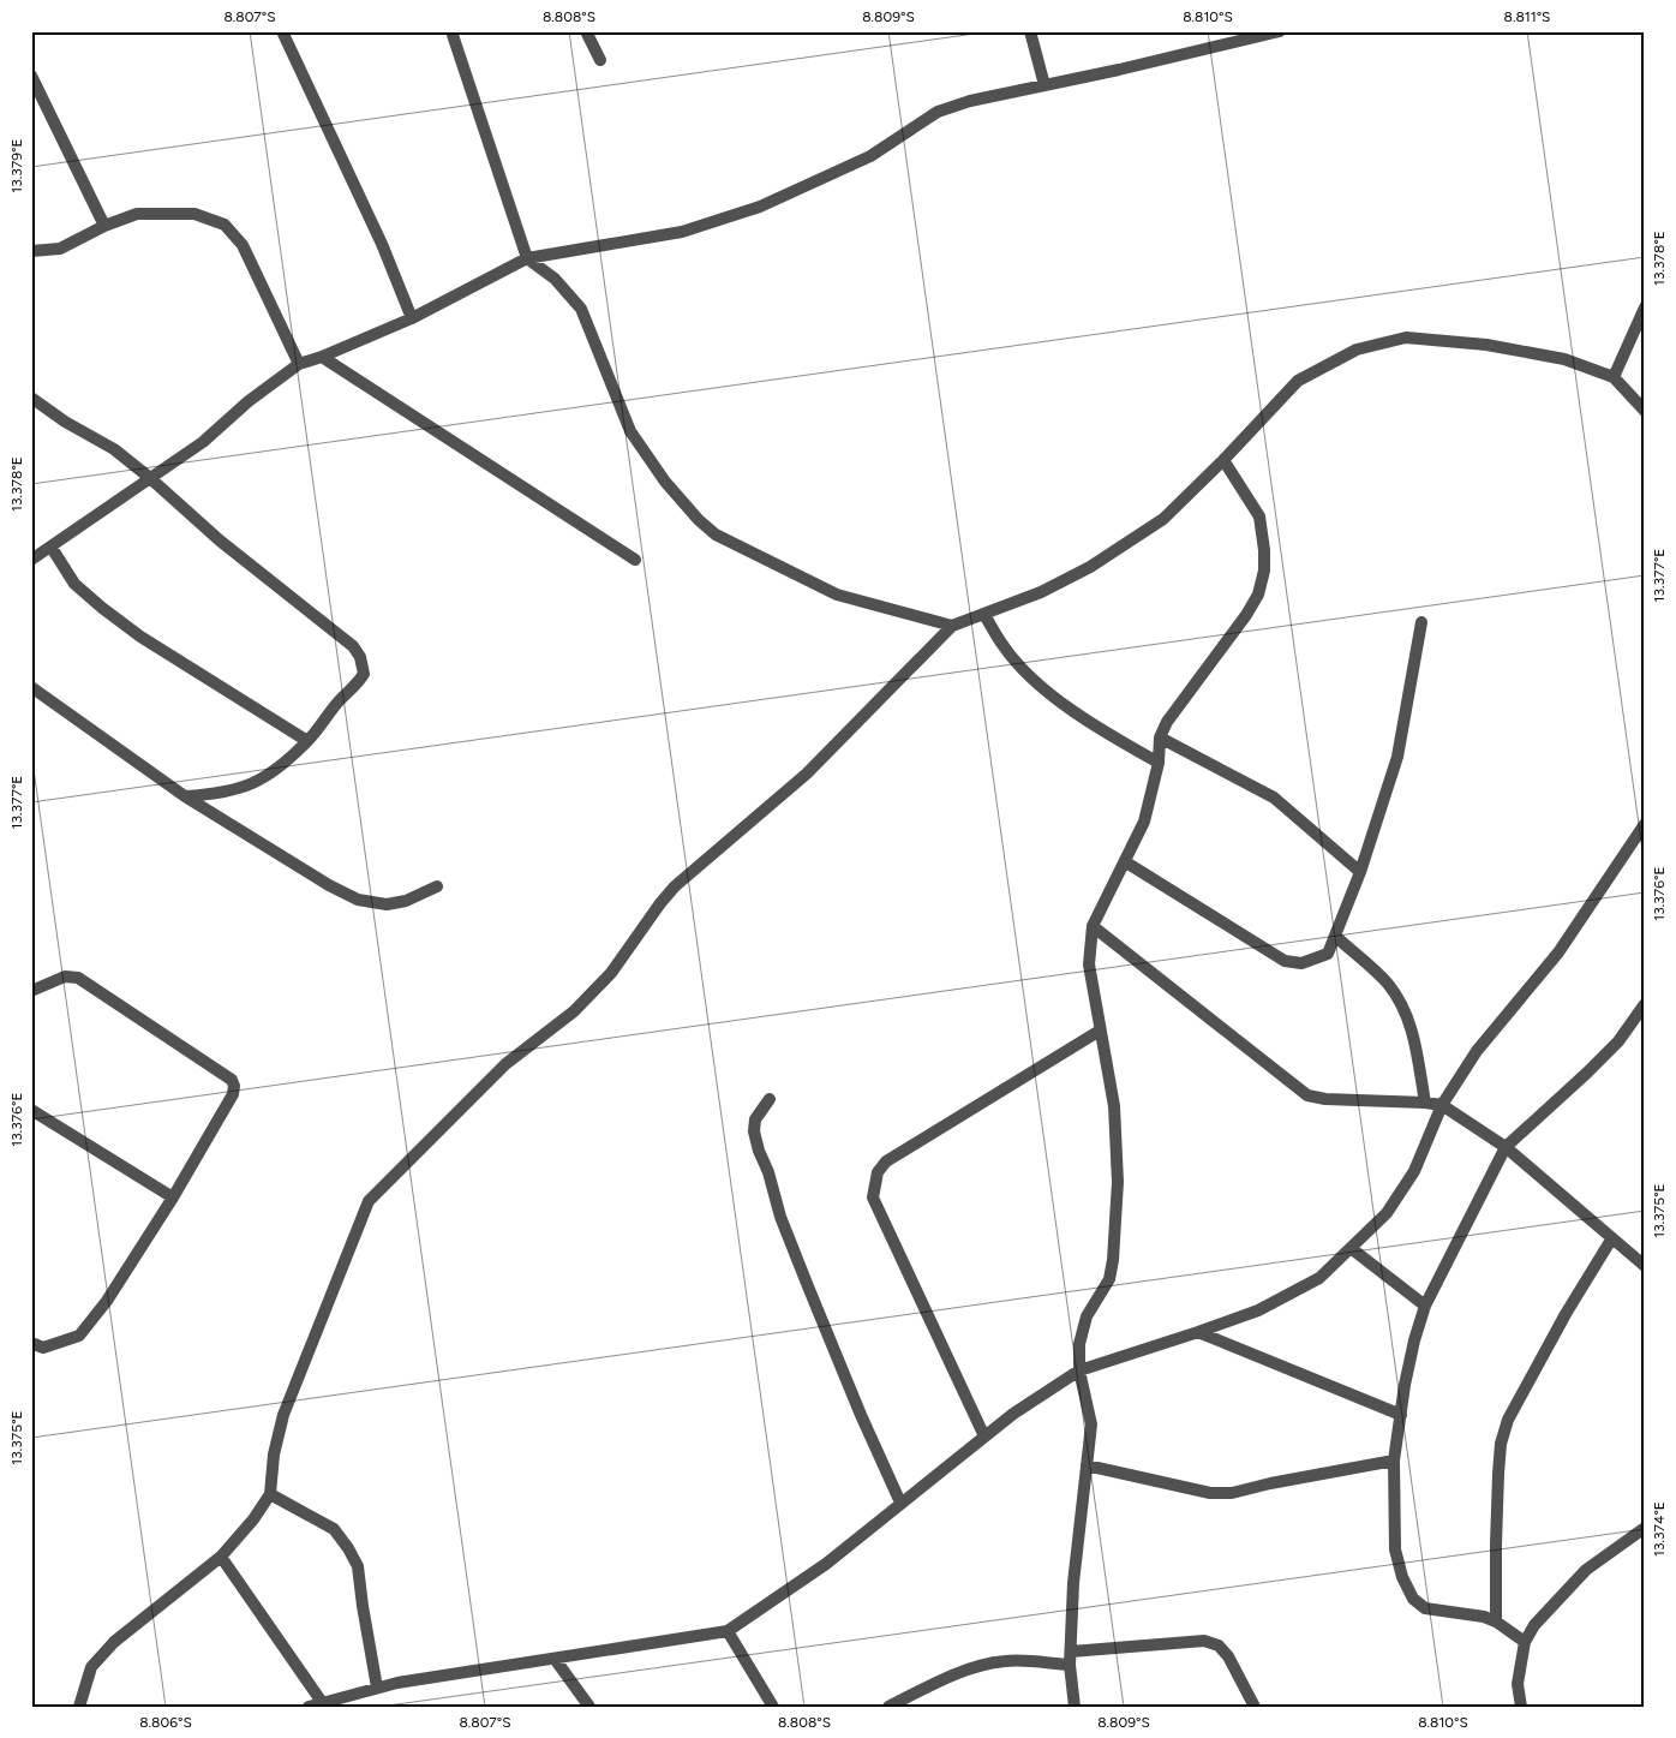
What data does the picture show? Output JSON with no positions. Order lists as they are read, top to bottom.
{
  "coordinates": [
    "8.807°S",
    "8.808°S",
    "8.809°S",
    "8.810°S",
    "8.811°S",
    "13.379°E",
    "13.378°E",
    "13.377°E",
    "13.376°E",
    "13.375°E",
    "13.374°E",
    "8.806°S"
  ]
}
